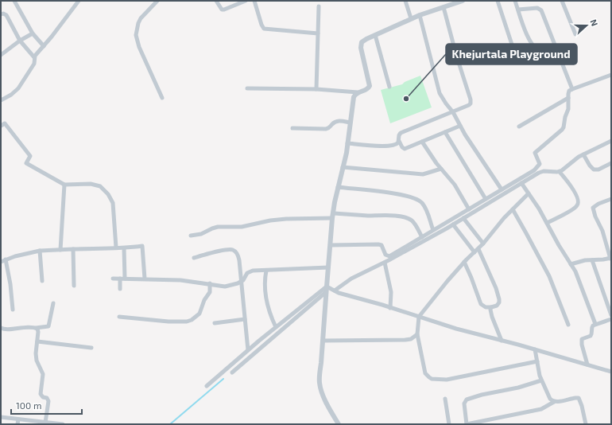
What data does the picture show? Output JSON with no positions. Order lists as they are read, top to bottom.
{
  "places": ["Khejurtala Playground"],
  "scale_bar": "100 m",
  "north": "right"
}
